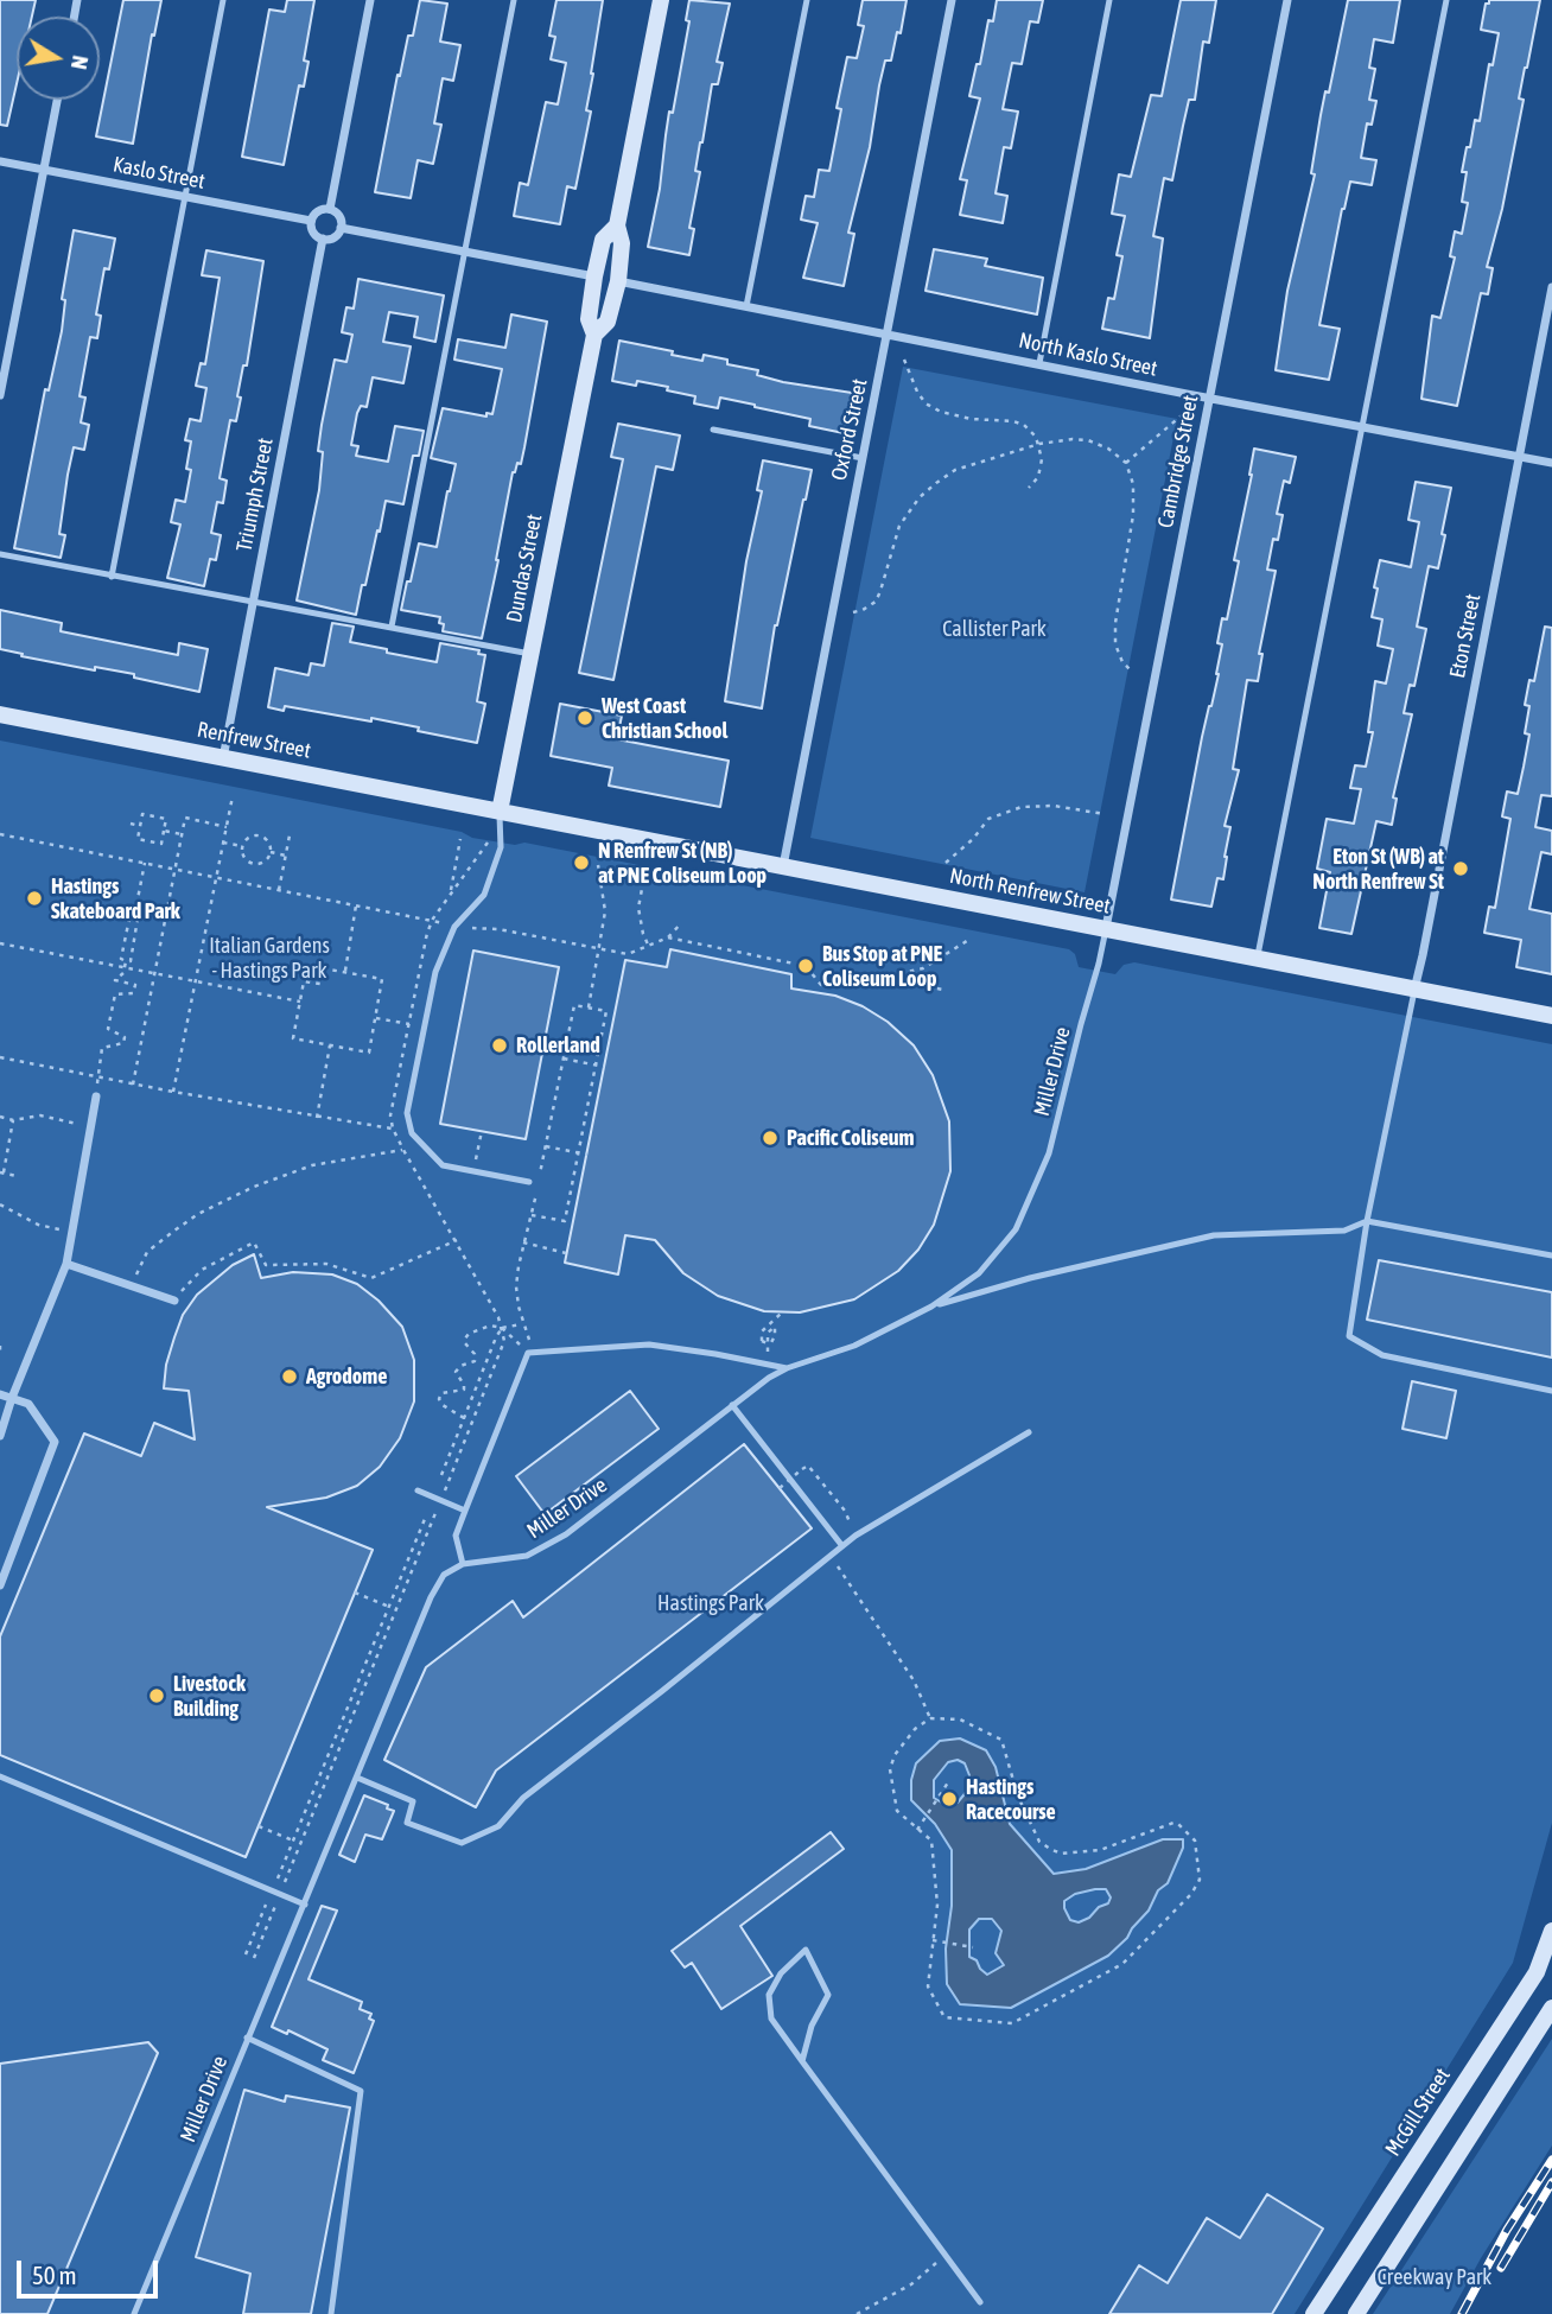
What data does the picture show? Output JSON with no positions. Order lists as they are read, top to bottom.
{
  "streets": {
    "street": [
      "Kaslo Street",
      "North Kaslo Street",
      "Oxford Street",
      "Cambridge Street",
      "Triumph Street",
      "Dundas Street",
      "Eton Street",
      "Renfrew Street",
      "North Renfrew Street",
      "McGill Street"
    ],
    "lane": ["Miller Drive"]
  },
  "crossings": [
    ["Kaslo Street", "Triumph Street"],
    ["North Kaslo Street", "Oxford Street"],
    ["North Kaslo Street", "Cambridge Street"],
    ["North Kaslo Street", "Dundas Street"],
    ["North Kaslo Street", "Eton Street"],
    ["Oxford Street", "North Renfrew Street"],
    ["Cambridge Street", "North Renfrew Street"],
    ["Cambridge Street", "Miller Drive"],
    ["Triumph Street", "Renfrew Street"],
    ["Dundas Street", "Renfrew Street"],
    ["Dundas Street", "North Renfrew Street"],
    ["Eton Street", "North Renfrew Street"],
    ["Renfrew Street", "North Renfrew Street"],
    ["North Renfrew Street", "Miller Drive"]
  ],
  "parks": [
    "Callister Park",
    "Italian Gardens - Hastings Park",
    "Hastings Park",
    "Creekway Park"
  ],
  "places": [
    "West Coast Christian School",
    "N Renfrew St (NB) at PNE Coliseum Loop",
    "Eton St (WB) at North Renfrew St",
    "Hastings Skateboard Park",
    "Bus Stop at PNE Coliseum Loop",
    "Rollerland",
    "Pacific Coliseum",
    "Agrodome",
    "Livestock Building",
    "Hastings Racecourse"
  ],
  "scale_bar": "50 m",
  "north": "right"
}
